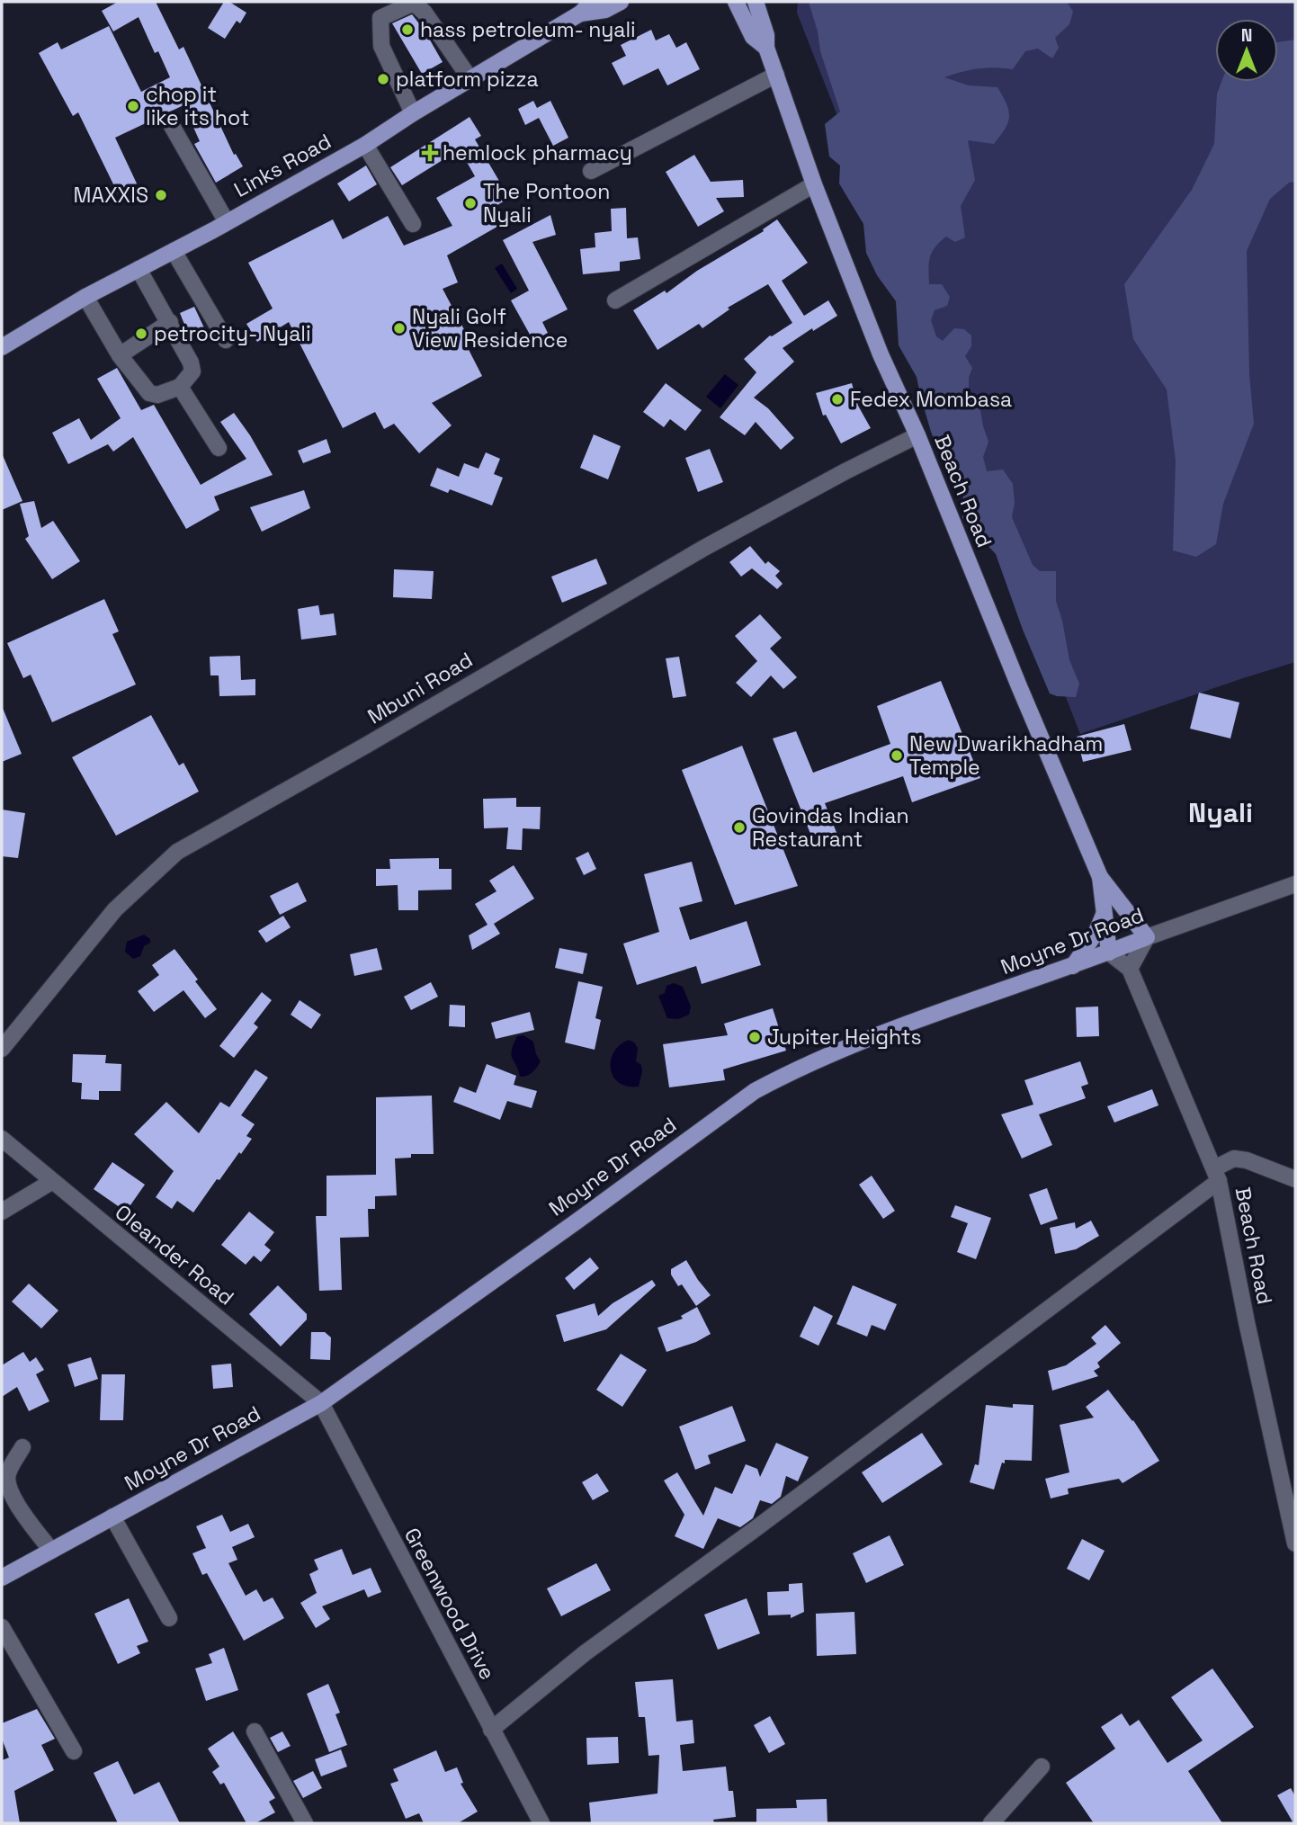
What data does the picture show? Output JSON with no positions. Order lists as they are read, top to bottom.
{
  "streets": {
    "main road": ["Links Road", "Beach Road", "Moyne Dr Road"],
    "street": ["Mbuni Road", "Oleander Road", "Greenwood Drive"]
  },
  "crossings": [
    ["Beach Road", "Mbuni Road"],
    ["Beach Road", "Moyne Dr Road"],
    ["Moyne Dr Road", "Oleander Road"],
    ["Moyne Dr Road", "Greenwood Drive"],
    ["Oleander Road", "Greenwood Drive"]
  ],
  "districts": ["Nyali"],
  "places": {
    "other": [
      "hass petroleum- nyali",
      "platform pizza",
      "chop it like its hot",
      "MAXXIS",
      "The Pontoon Nyali",
      "Nyali Golf View Residence",
      "petrocity- Nyali",
      "Fedex Mombasa",
      "New Dwarikhadham Temple",
      "Govindas Indian Restaurant",
      "Jupiter Heights"
    ],
    "health": ["hemlock pharmacy"]
  },
  "north": "top"
}
